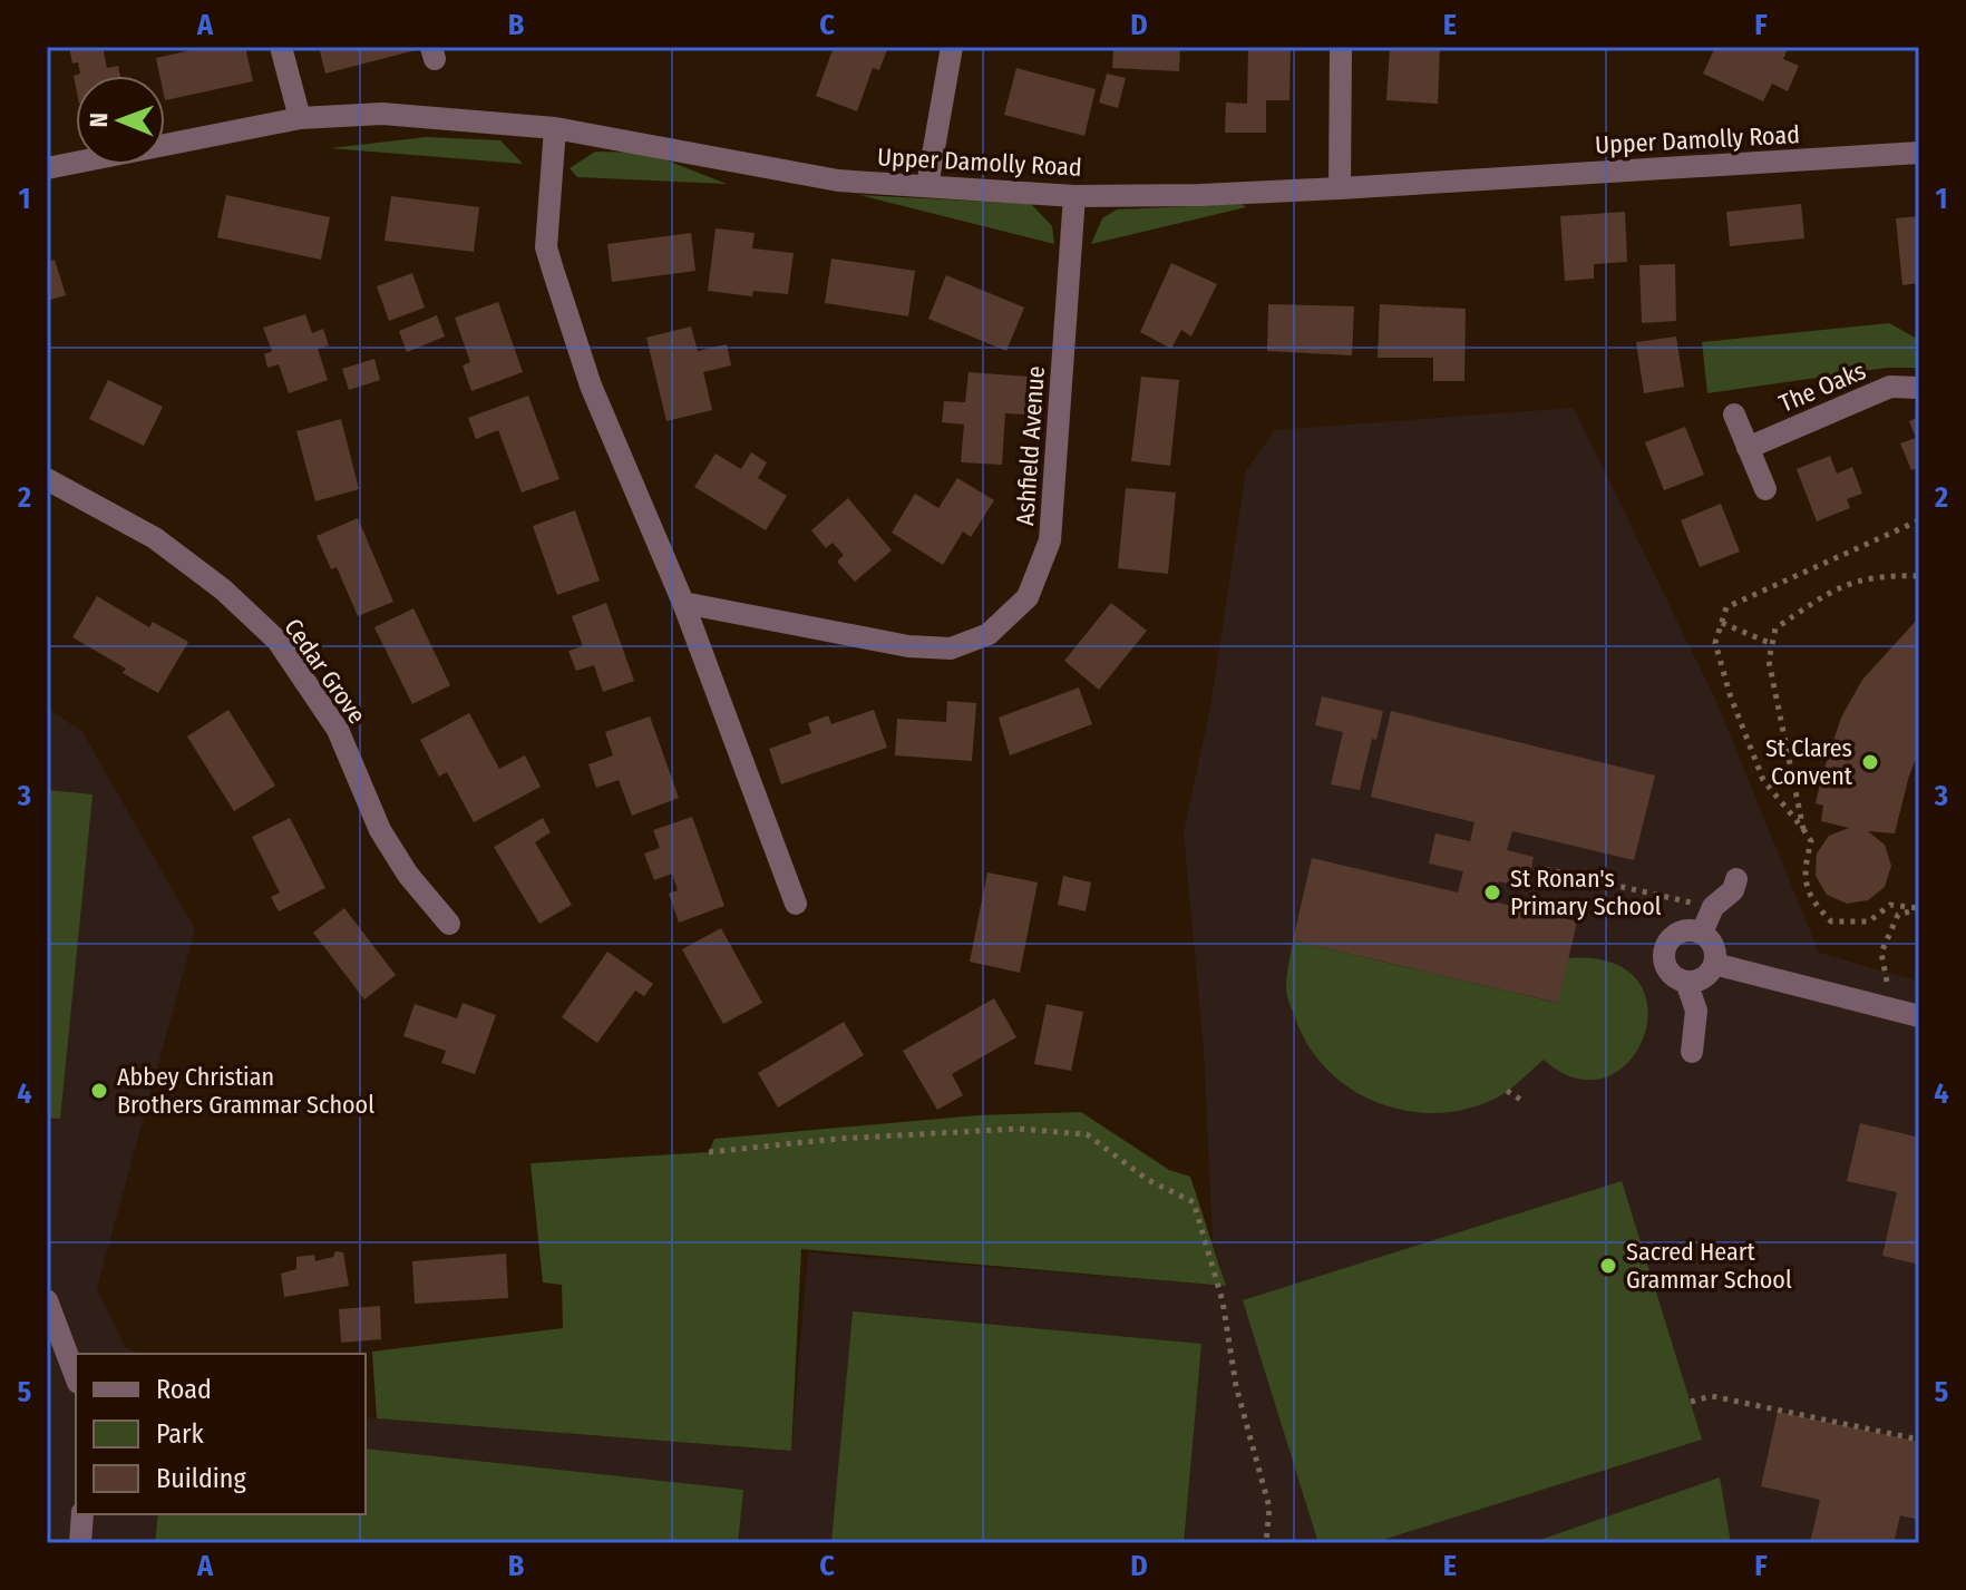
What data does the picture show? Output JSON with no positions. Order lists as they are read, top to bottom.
{
  "streets": {
    "street": [
      "Upper Damolly Road",
      "The Oaks",
      "Ashfield Avenue",
      "Cedar Grove"
    ]
  },
  "crossings": [
    ["Upper Damolly Road", "Ashfield Avenue"]
  ],
  "places": [
    "St Clares Convent",
    "St Ronan's Primary School",
    "Abbey Christian Brothers Grammar School",
    "Sacred Heart Grammar School"
  ],
  "legend": ["Road", "Park", "Building"],
  "north": "left",
  "grid": {
    "columns": [
      "A",
      "B",
      "C",
      "D",
      "E",
      "F"
    ],
    "rows": [
      "1",
      "2",
      "3",
      "4",
      "5"
    ]
  }
}
